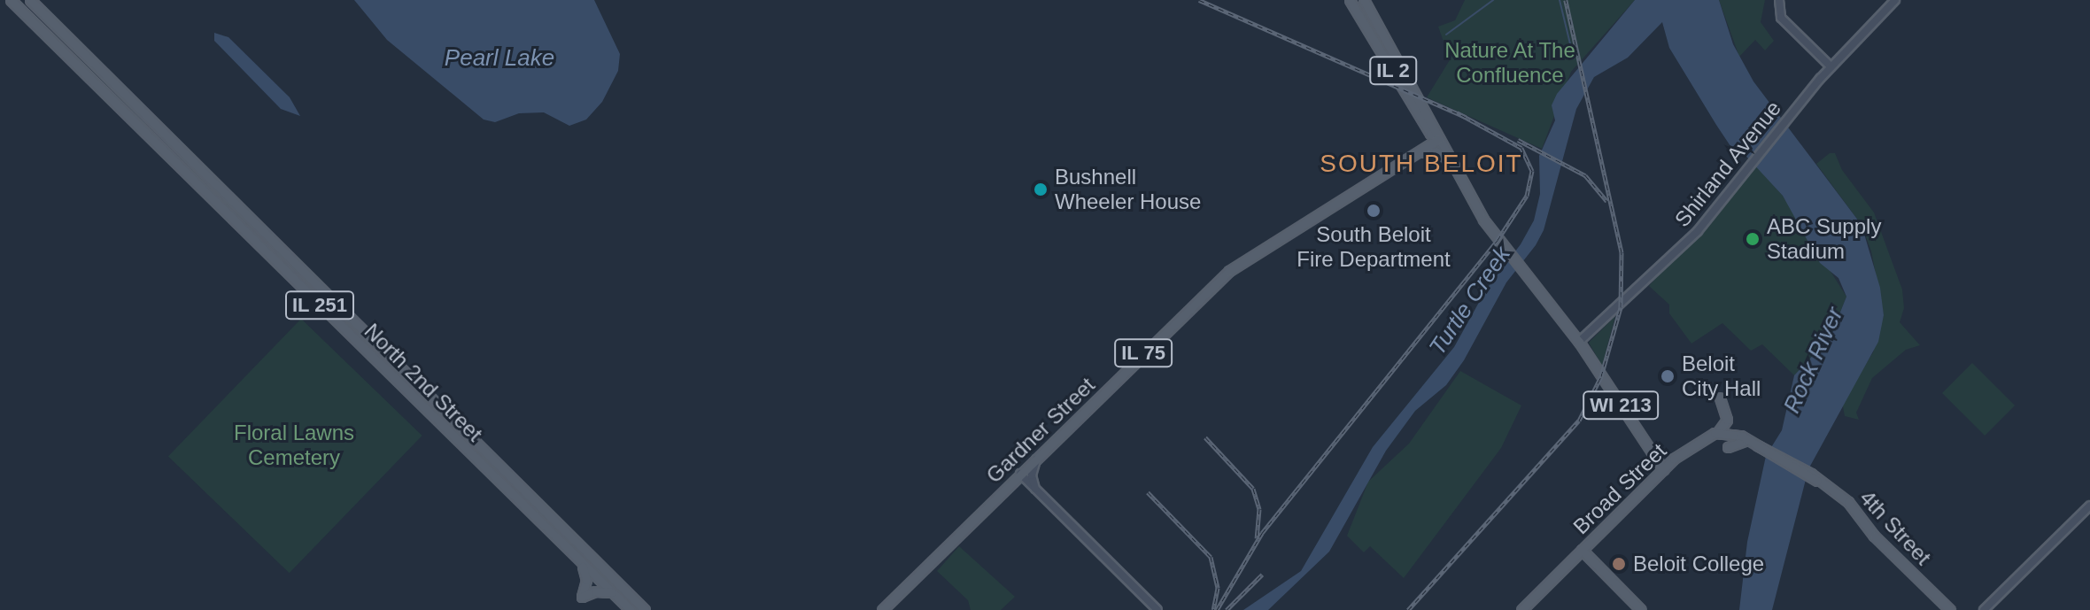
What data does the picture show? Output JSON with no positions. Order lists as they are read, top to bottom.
{
  "streets": {
    "main road": [
      "IL 2",
      "IL 251",
      "IL 75",
      "North 2nd Street",
      "WI 213",
      "Gardner Street",
      "Broad Street",
      "4th Street"
    ],
    "street": ["Shirland Avenue"]
  },
  "crossings": [
    ["IL 2", "WI 213"],
    ["IL 2", "Gardner Street"],
    ["Shirland Avenue", "WI 213"],
    ["WI 213", "Broad Street"]
  ],
  "districts": ["SOUTH BELOIT"],
  "water": ["Pearl Lake", "Turtle Creek", "Rock River"],
  "parks": ["Nature At The Confluence", "Floral Lawns Cemetery"],
  "places": [
    "Bushnell Wheeler House",
    "South Beloit Fire Department",
    "ABC Supply Stadium",
    "Beloit City Hall",
    "Beloit College"
  ]
}
